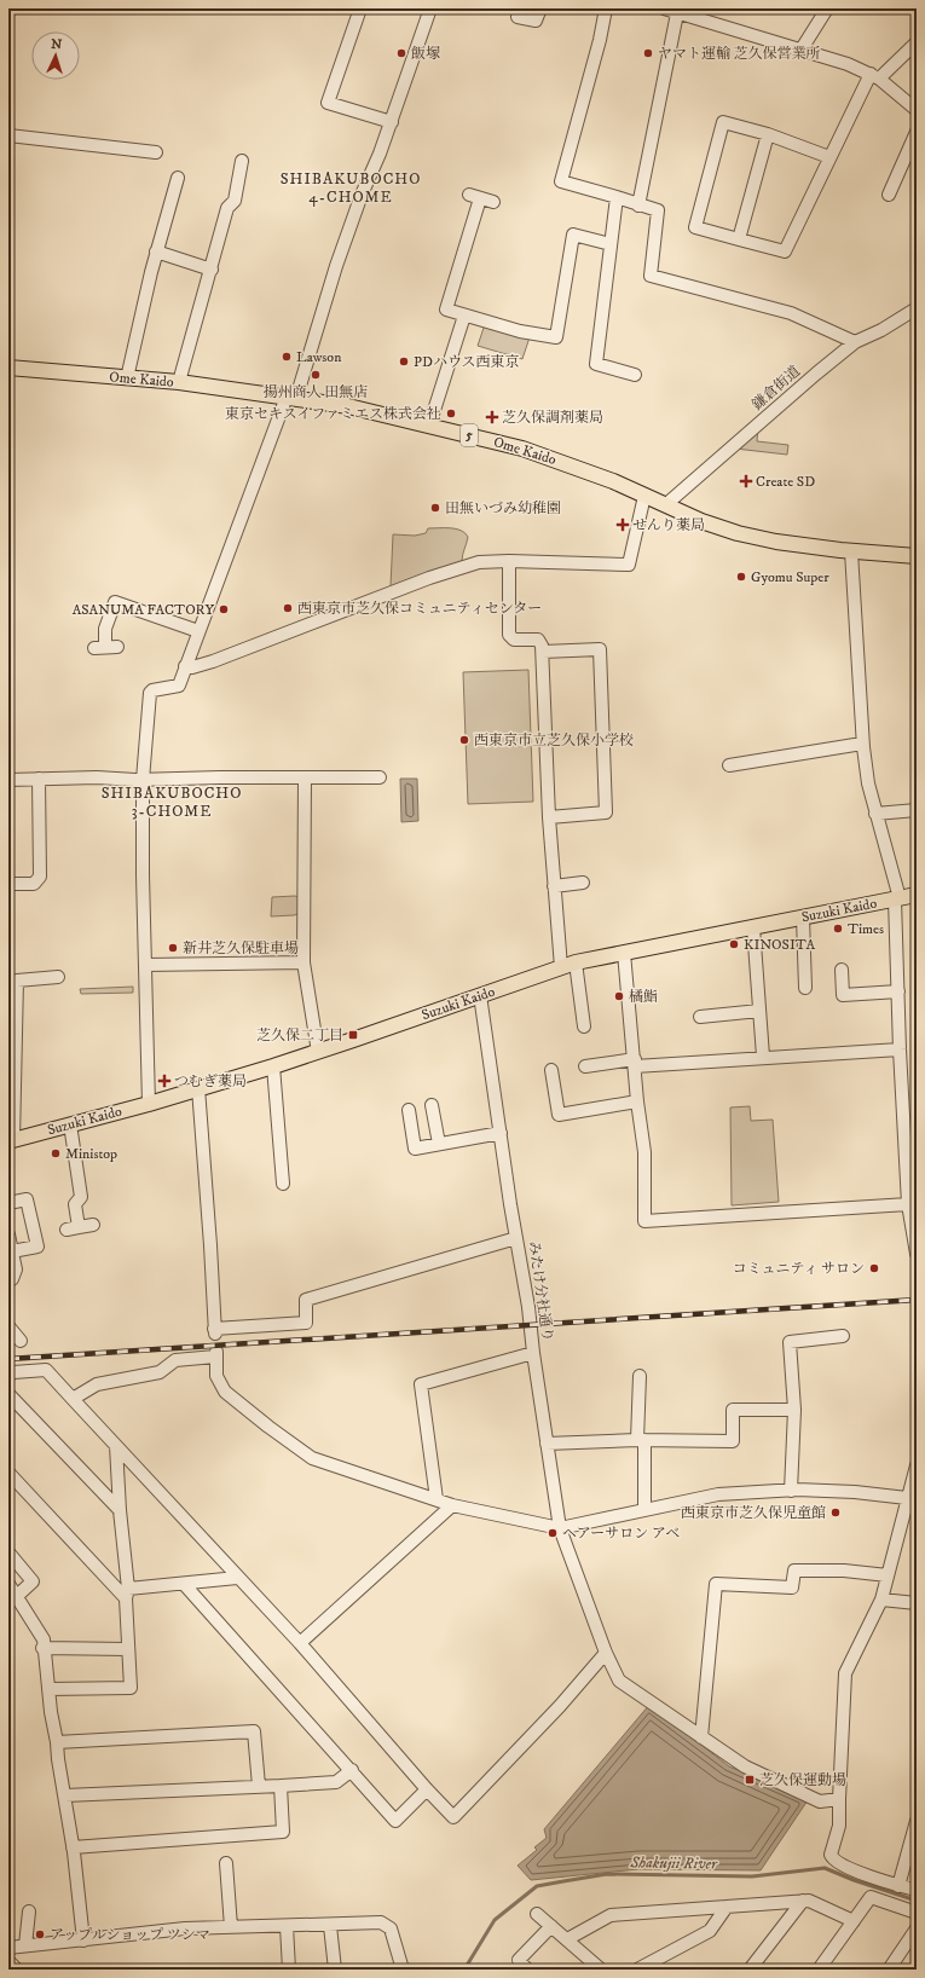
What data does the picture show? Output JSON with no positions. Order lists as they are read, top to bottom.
{
  "streets": {
    "main road": ["Ome Kaido", "5", "Suzuki Kaido"],
    "street": ["鎌倉街道", "みたけ分社通り"]
  },
  "crossings": [
    ["Ome Kaido", "鎌倉街道"],
    ["Suzuki Kaido", "みたけ分社通り"]
  ],
  "districts": ["SHIBAKUBOCHO 4-CHOME", "SHIBAKUBOCHO 3-CHOME"],
  "water": ["Shakujii River"],
  "places": {
    "other": [
      "飯塚",
      "ヤマト運輸 芝久保営業所",
      "Lawson",
      "PDハウス西東京",
      "揚州商人 田無店",
      "東京セキスイファミエス株式会社",
      "田無いづみ幼稚園",
      "Gyomu Super",
      "西東京市芝久保コミュニティセンター",
      "ASANUMA FACTORY",
      "西東京市立芝久保小学校",
      "Times",
      "KINOSITA",
      "新井芝久保駐車場",
      "橘鮨",
      "Ministop",
      "コミュニティ サロン",
      "西東京市芝久保児童館",
      "ヘアーサロン アベ",
      "アップルショップ ツシマ"
    ],
    "health": [
      "芝久保調剤薬局",
      "Create SD",
      "せんり薬局",
      "つむぎ薬局"
    ],
    "transit": ["芝久保二丁目", "芝久保運動場"]
  },
  "north": "top"
}
